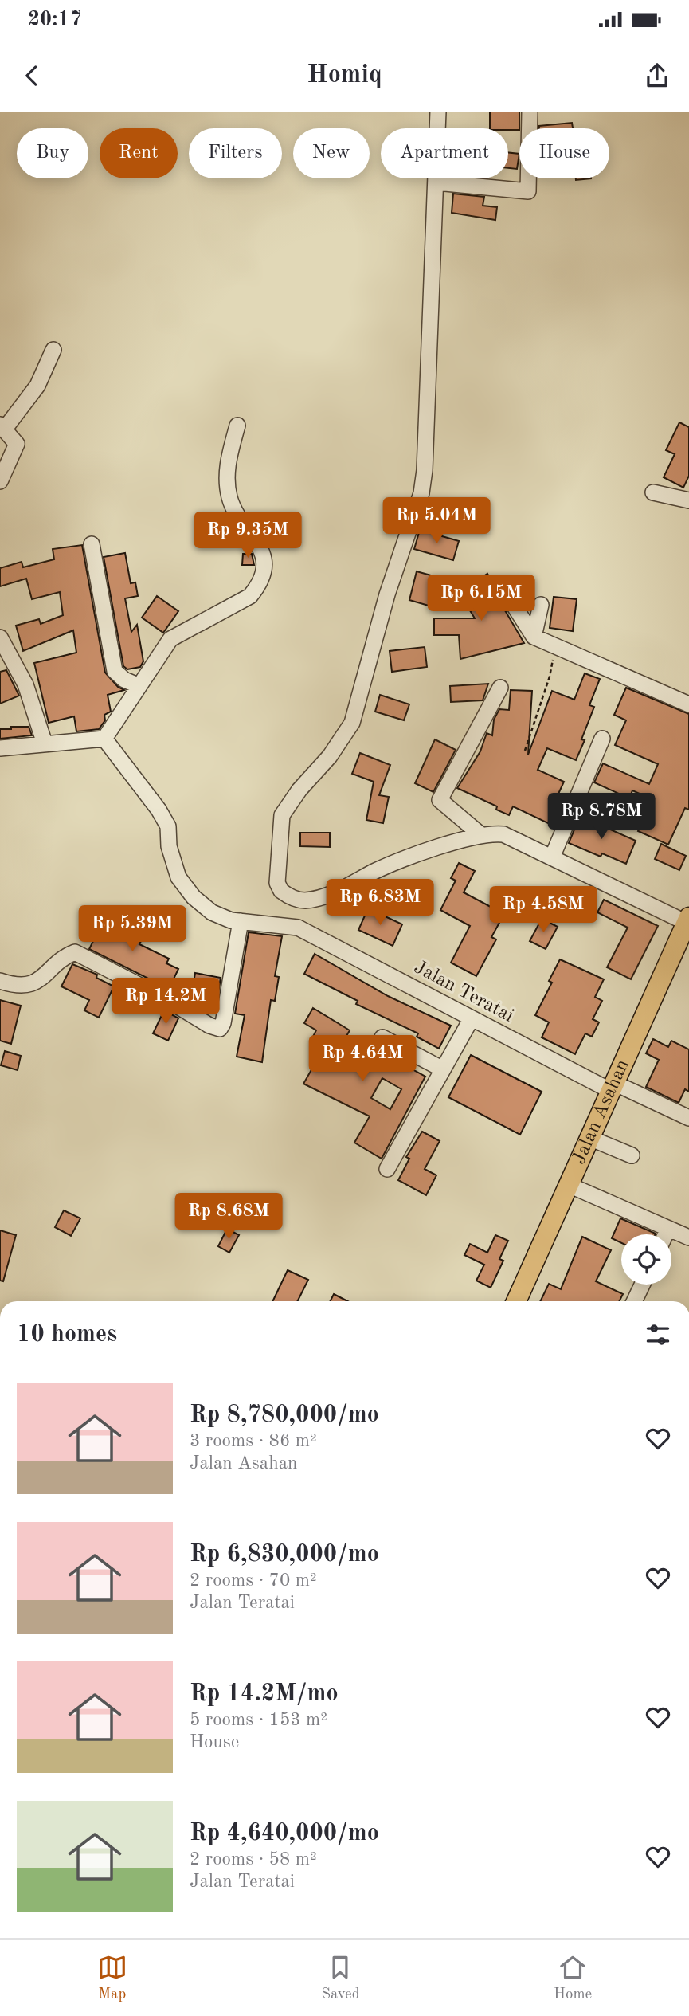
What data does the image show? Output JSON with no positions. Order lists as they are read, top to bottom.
{
  "streets": {
    "main road": ["Jalan Asahan"],
    "street": ["Jalan Teratai"]
  },
  "crossings": [
    ["Jalan Teratai", "Jalan Asahan"]
  ],
  "page": {
    "status": "20:17",
    "header": "Homiq",
    "chip": [
      "Buy",
      "Rent",
      "Filters",
      "New",
      "Apartment",
      "House"
    ],
    "price": [
      "Rp 5.04M",
      "Rp 9.35M",
      "Rp 6.15M",
      "Rp 8.78M",
      "Rp 6.83M",
      "Rp 4.58M",
      "Rp 5.39M",
      "Rp 14.2M",
      "Rp 4.64M",
      "Rp 8.68M"
    ],
    "heading": "10 homes",
    "list": [
      {
        "name": "Rp 8,780,000/mo",
        "note": "3 rooms · 86 m² · Jalan Asahan"
      },
      {
        "name": "Rp 6,830,000/mo",
        "note": "2 rooms · 70 m² · Jalan Teratai"
      },
      {
        "name": "Rp 14.2M/mo",
        "note": "5 rooms · 153 m² · House"
      },
      {
        "name": "Rp 4,640,000/mo",
        "note": "2 rooms · 58 m² · Jalan Teratai"
      }
    ],
    "tabs": ["Map", "Saved", "Home"]
  }
}
